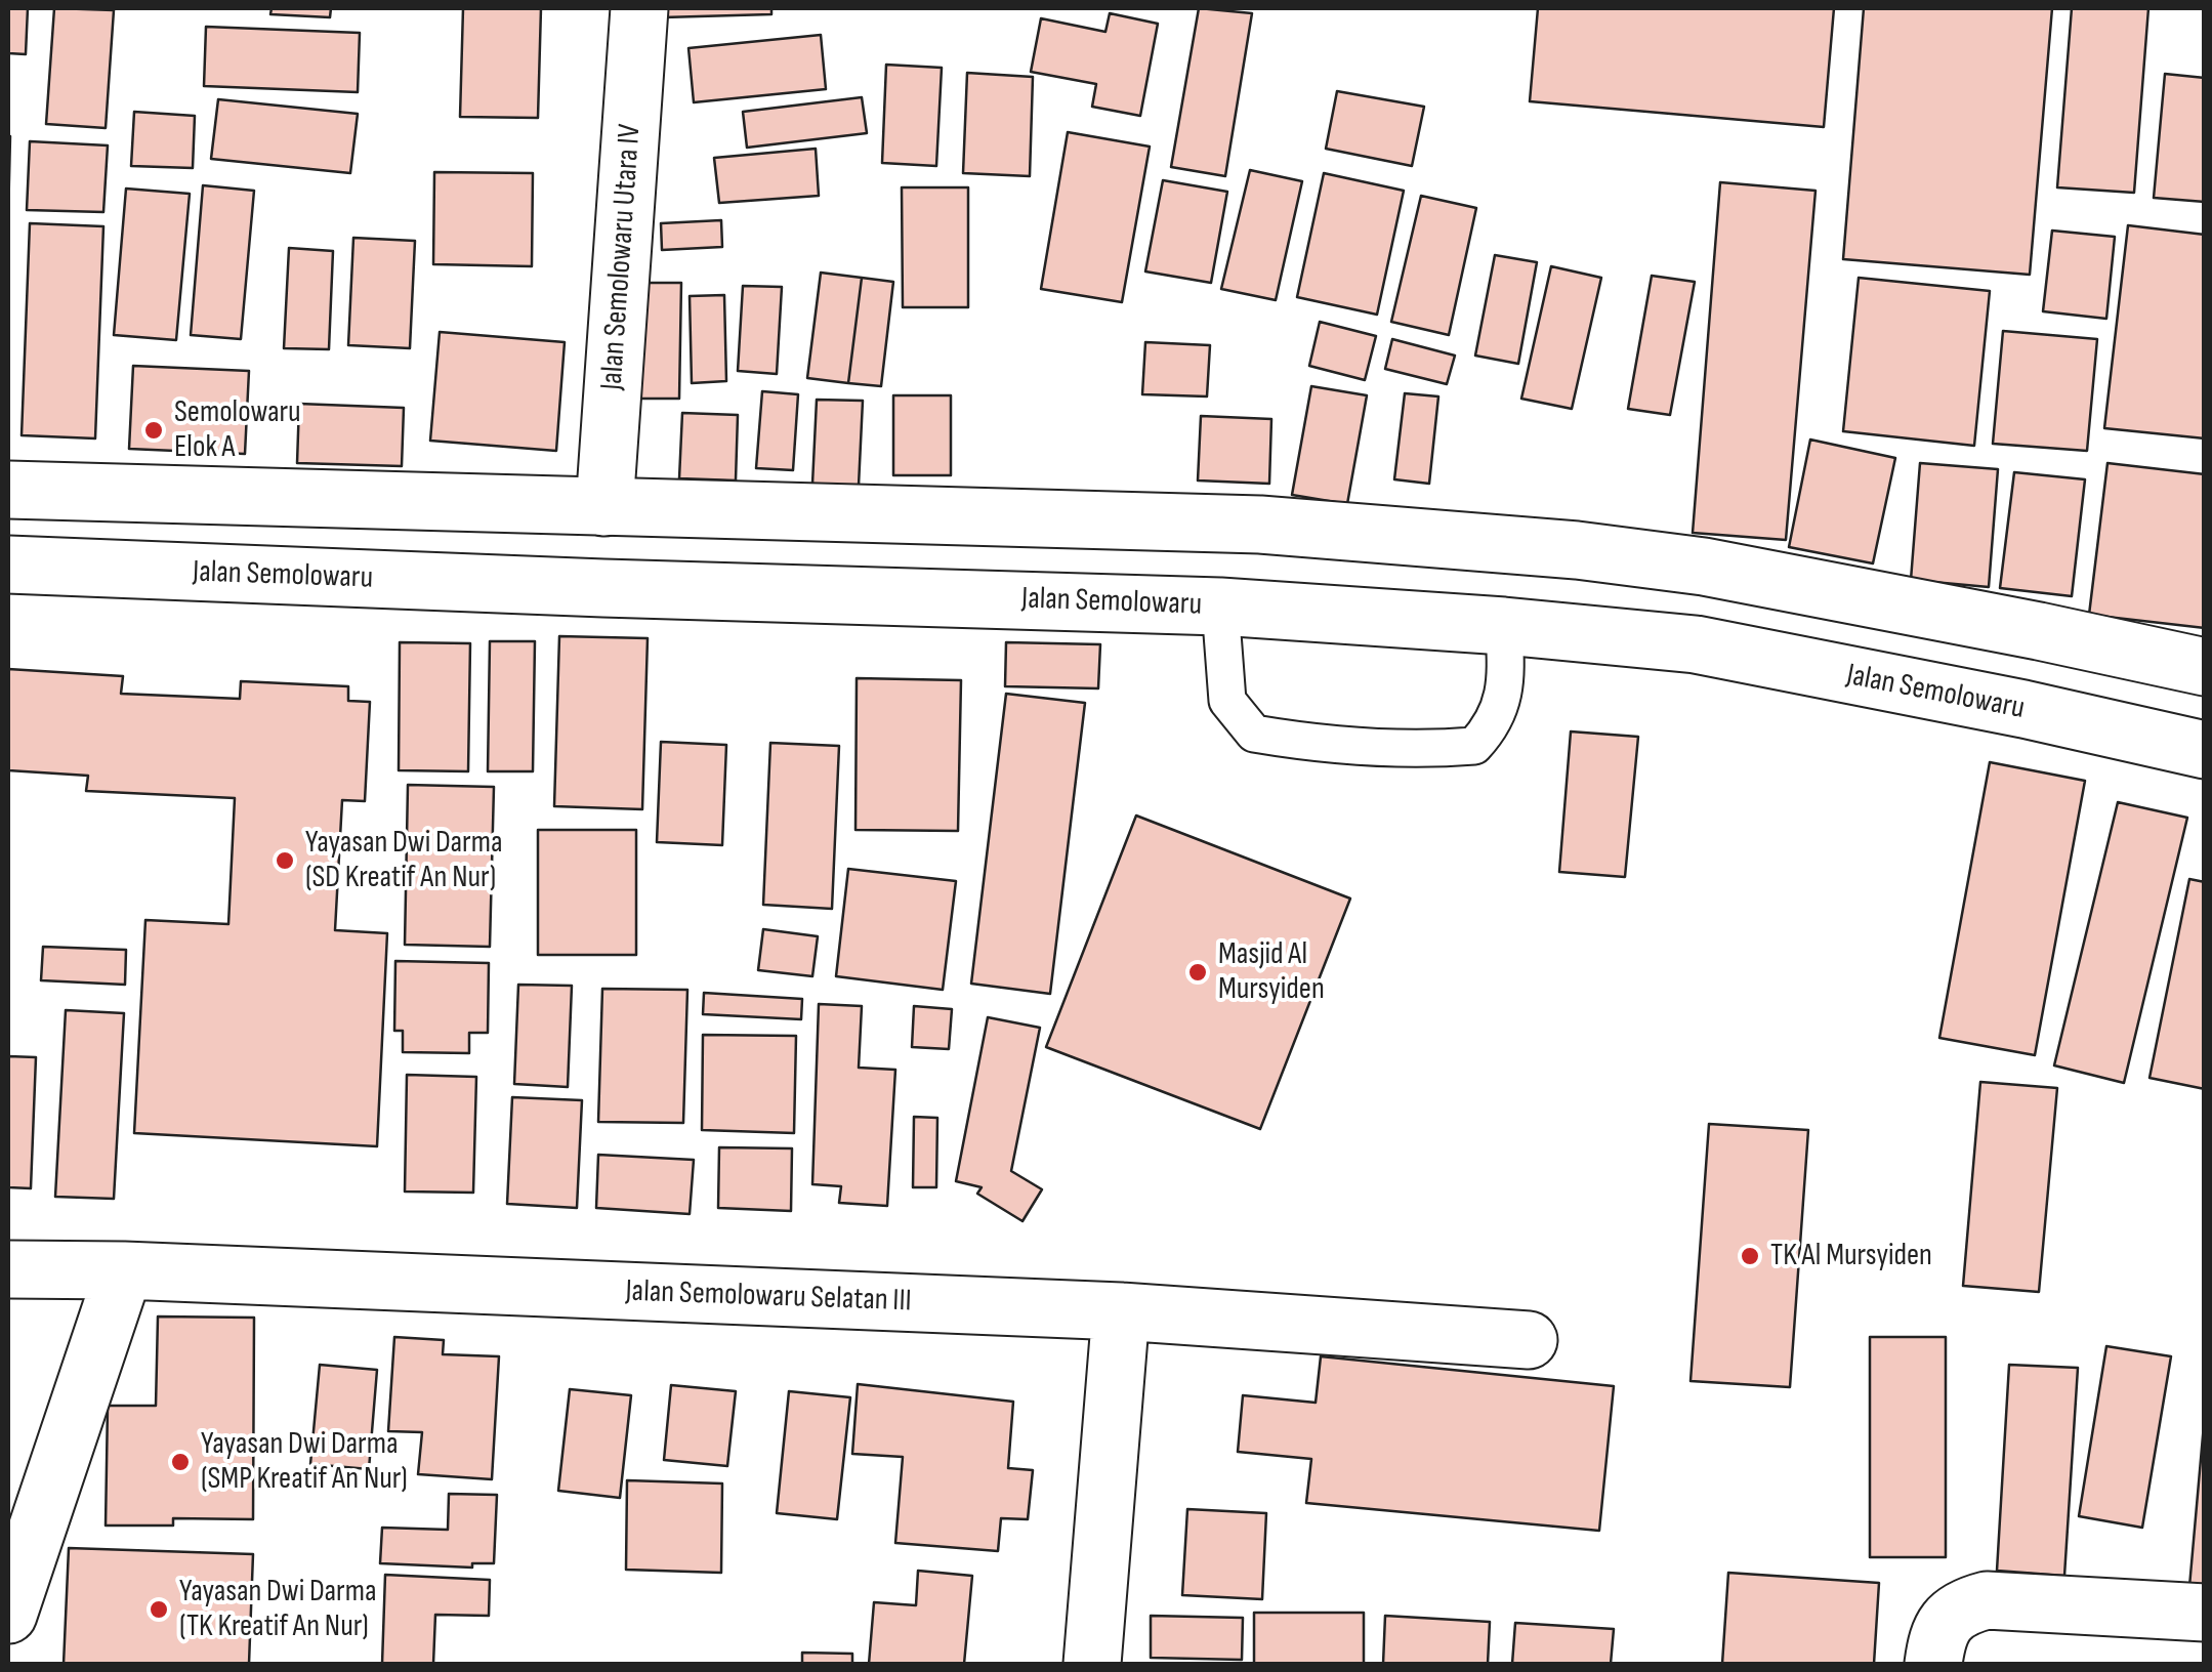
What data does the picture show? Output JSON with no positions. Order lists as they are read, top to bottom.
{
  "streets": {
    "main road": ["Jalan Semolowaru Utara IV", "Jalan Semolowaru", "Jalan Semolowaru Selatan III"]
  },
  "places": [
    "Semolowaru Elok A",
    "Yayasan Dwi Darma (SD Kreatif An Nur)",
    "Masjid Al Mursyiden",
    "TK Al Mursyiden",
    "Yayasan Dwi Darma (SMP Kreatif An Nur)",
    "Yayasan Dwi Darma (TK Kreatif An Nur)"
  ]
}
